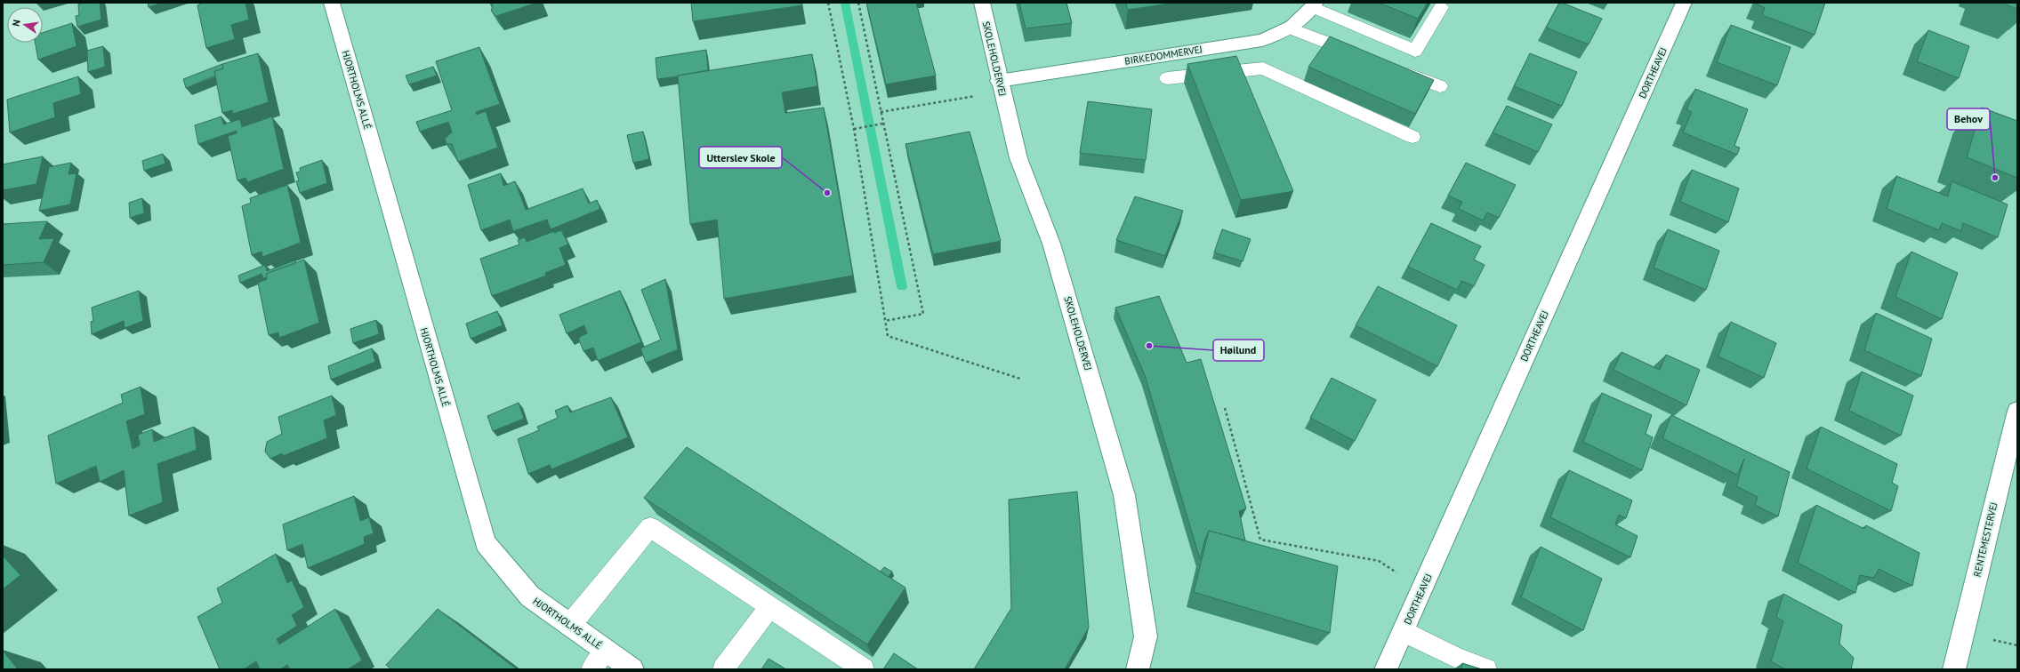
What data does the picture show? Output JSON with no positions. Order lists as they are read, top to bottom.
{
  "streets": {
    "street": [
      "BIRKEDOMMERVEJ",
      "SKOLEHOLDERVEJ",
      "DORTHEAVEJ",
      "HJORTHOLMS ALLÉ",
      "RENTEMESTERVEJ"
    ]
  },
  "crossings": [
    ["BIRKEDOMMERVEJ", "SKOLEHOLDERVEJ"]
  ],
  "places": ["Behov", "Utterslev Skole", "Høilund"],
  "north": "left"
}
